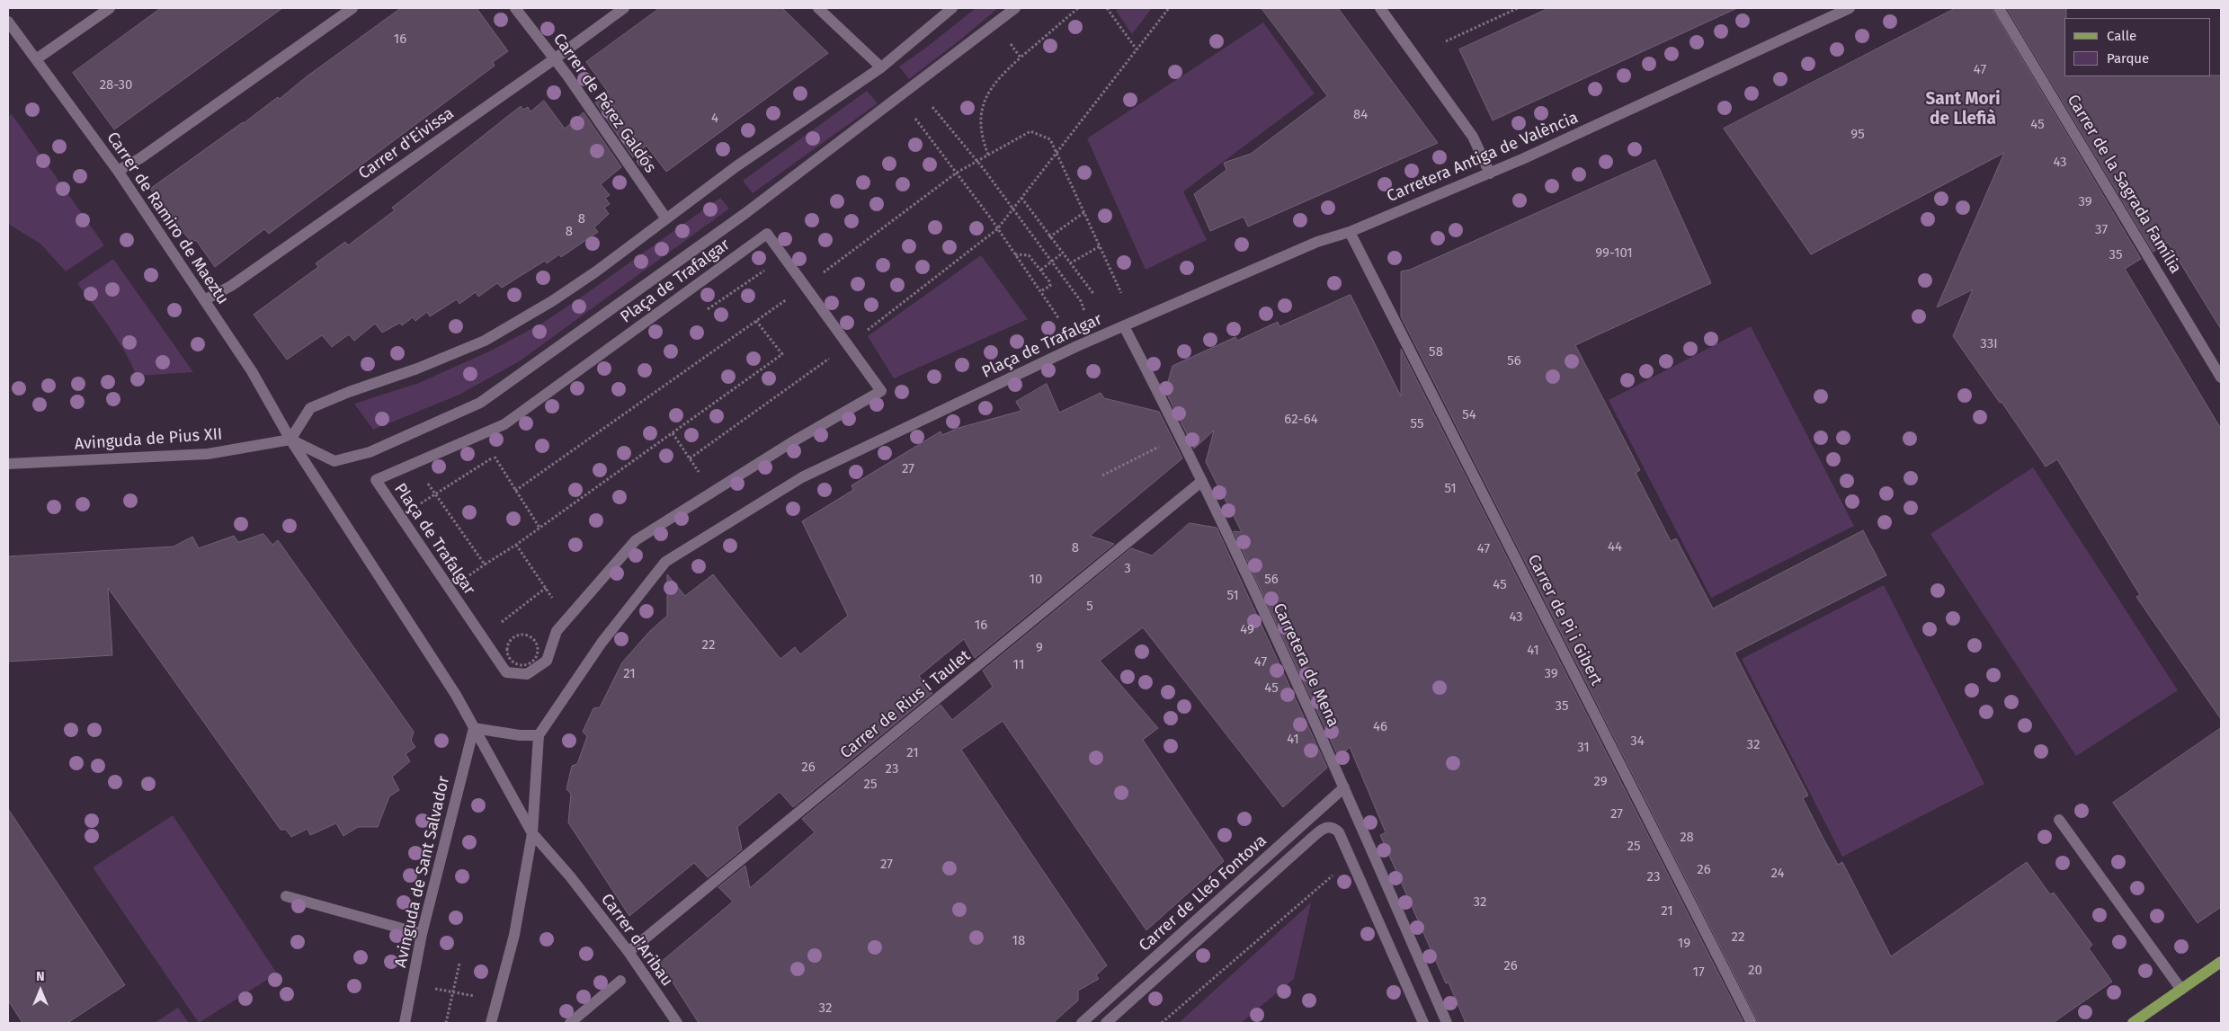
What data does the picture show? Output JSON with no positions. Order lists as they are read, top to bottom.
{
  "streets": {
    "street": [
      "Carrer de Pérez Galdós",
      "Carrer d'Eivissa",
      "Carretera Antiga de València",
      "Carrer de la Sagrada Família",
      "Carrer de Ramiro de Maeztu",
      "Plaça de Trafalgar",
      "Avinguda de Pius XII",
      "Carrer de Pi i Gibert",
      "Carretera de Mena",
      "Carrer de Rius i Taulet",
      "Avinguda de Sant Salvador",
      "Carrer de Lleó Fontova",
      "Carrer d'Aribau"
    ]
  },
  "crossings": [
    ["Carrer de Pérez Galdós", "Carrer d'Eivissa"],
    ["Carrer d'Eivissa", "Carrer de Ramiro de Maeztu"],
    ["Carretera Antiga de València", "Plaça de Trafalgar"],
    ["Carretera Antiga de València", "Carrer de Pi i Gibert"],
    ["Carretera Antiga de València", "Carretera de Mena"],
    ["Carrer de Ramiro de Maeztu", "Plaça de Trafalgar"],
    ["Carrer de Ramiro de Maeztu", "Avinguda de Pius XII"],
    ["Plaça de Trafalgar", "Avinguda de Pius XII"],
    ["Plaça de Trafalgar", "Carretera de Mena"],
    ["Carretera de Mena", "Carrer de Rius i Taulet"],
    ["Carretera de Mena", "Carrer de Lleó Fontova"],
    ["Carrer de Rius i Taulet", "Carrer d'Aribau"]
  ],
  "districts": ["Sant Mori de Llefià"],
  "house_numbers": [
    "16",
    "47",
    "28-30",
    "84",
    "4",
    "45",
    "95",
    "43",
    "39",
    "8",
    "37",
    "8",
    "99-101",
    "35",
    "33I",
    "58",
    "56",
    "54",
    "62-64",
    "55",
    "27",
    "51",
    "44",
    "8",
    "47",
    "3",
    "10",
    "56",
    "45",
    "51",
    "5",
    "43",
    "16",
    "49",
    "22",
    "9",
    "41",
    "47",
    "11",
    "21",
    "39",
    "45",
    "35",
    "46",
    "41",
    "34",
    "32",
    "31",
    "21",
    "26",
    "23",
    "29",
    "25",
    "27",
    "28",
    "25",
    "27",
    "26",
    "24",
    "23",
    "32",
    "21",
    "22",
    "18",
    "19",
    "26",
    "20",
    "17",
    "32"
  ],
  "legend": ["Calle", "Parque"],
  "north": "top"
}
